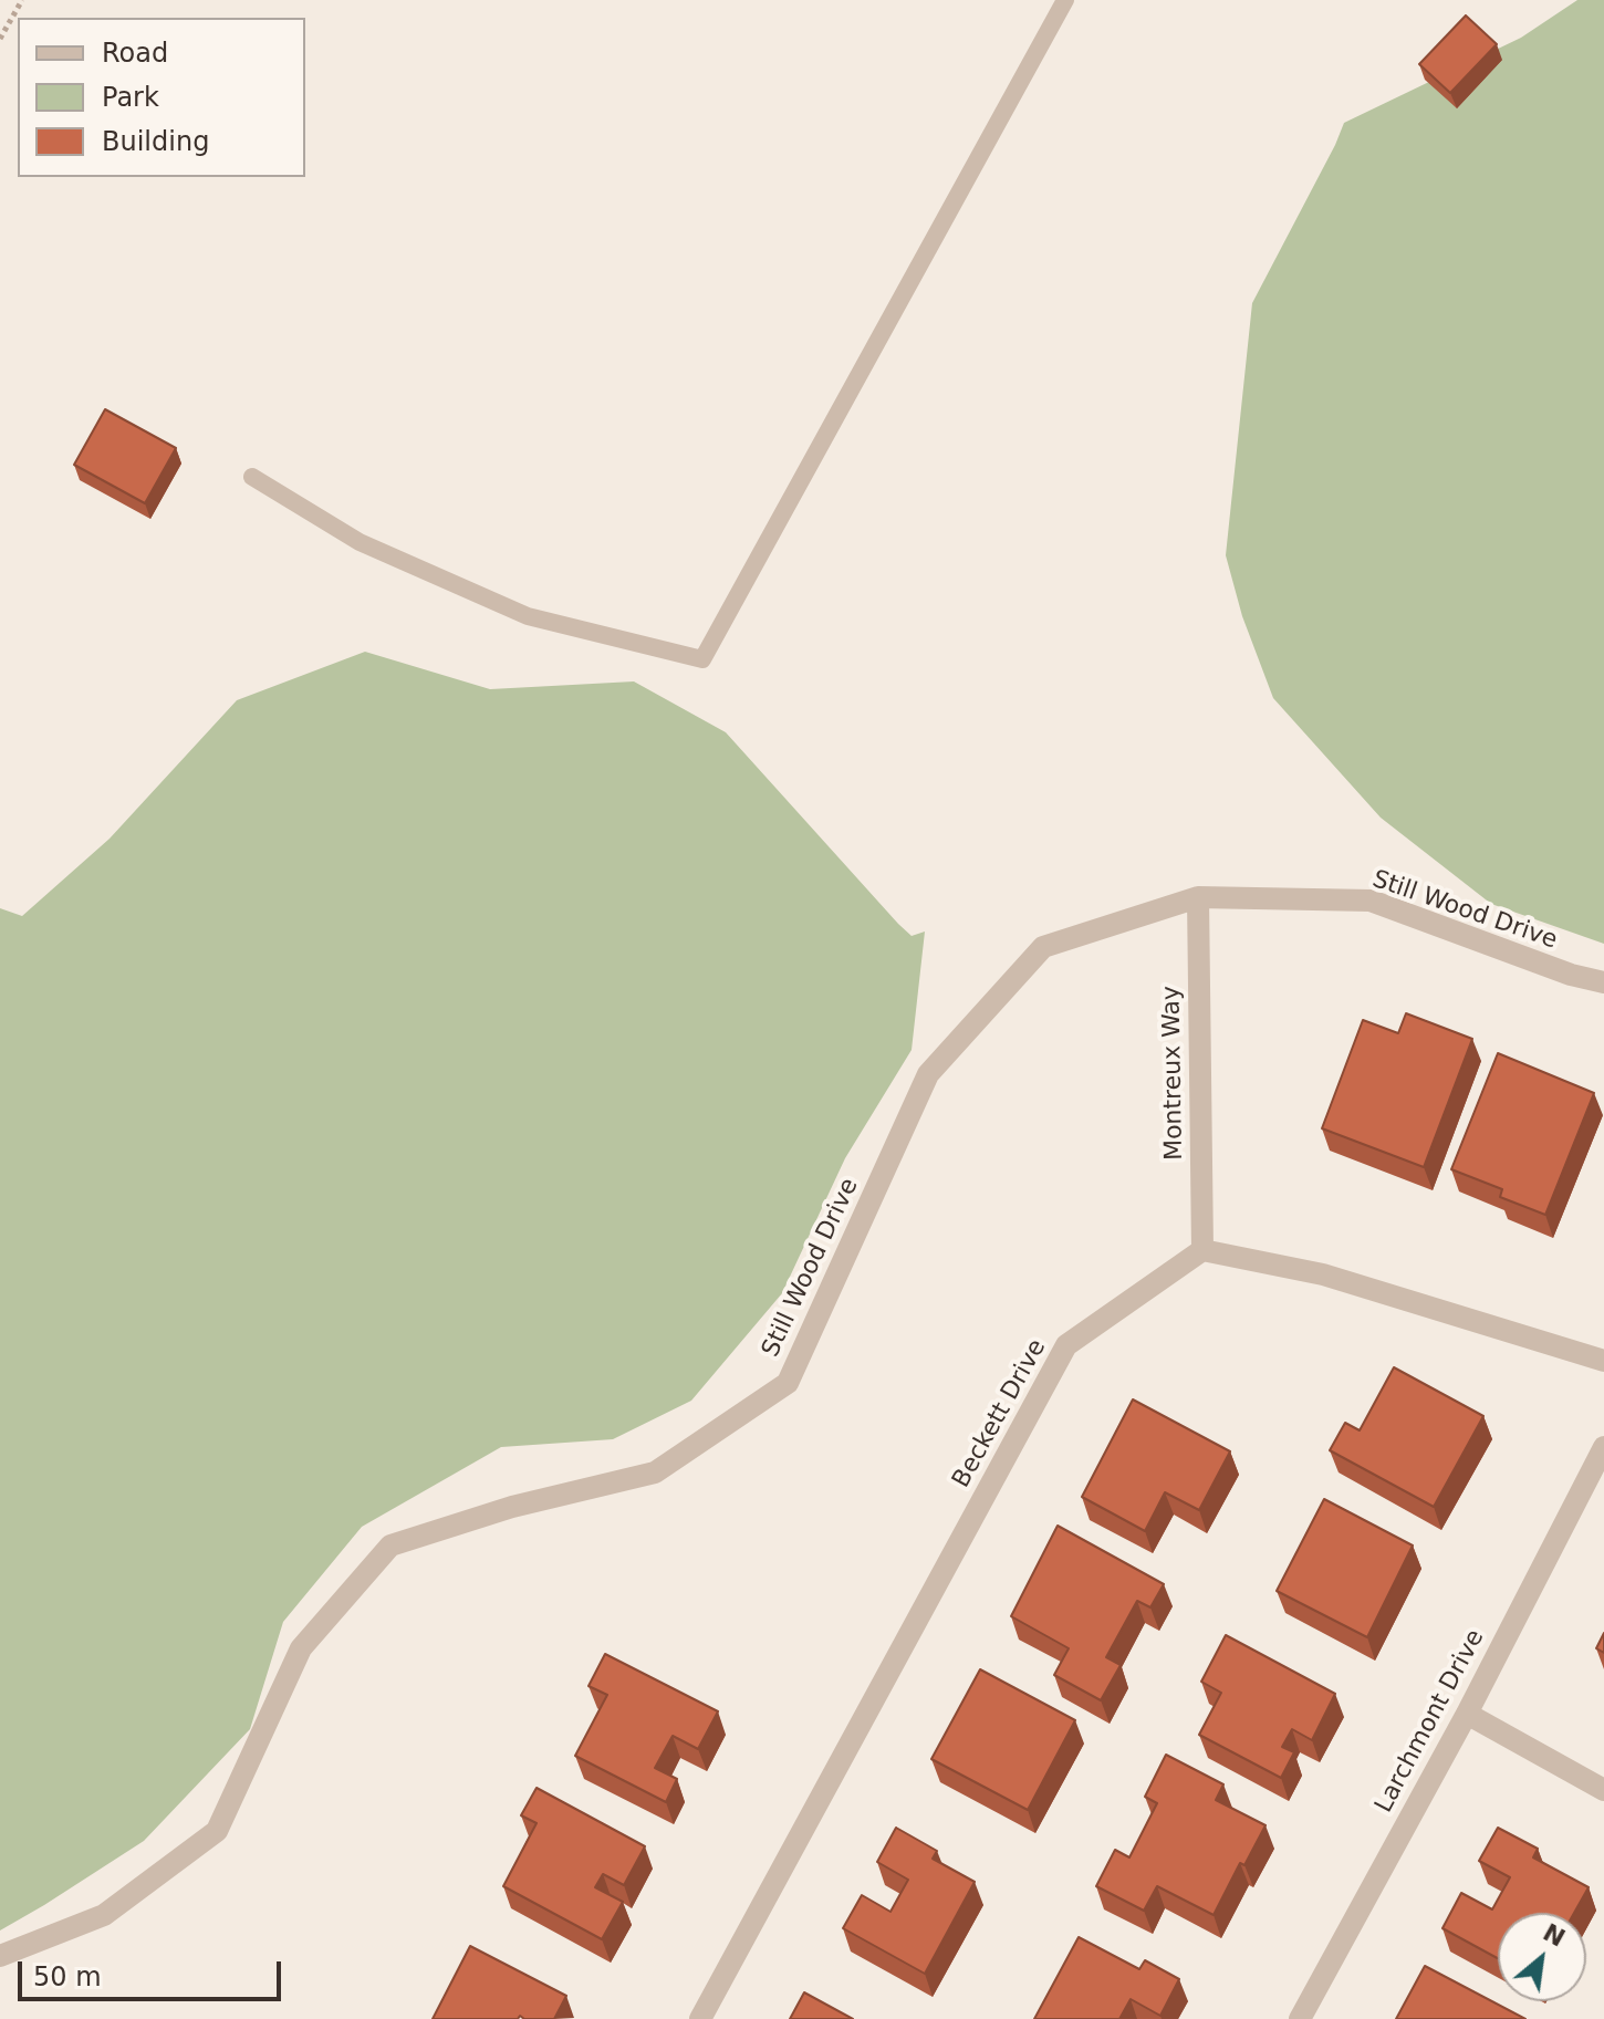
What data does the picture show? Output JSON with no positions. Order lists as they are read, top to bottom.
{
  "streets": {
    "street": [
      "Still Wood Drive",
      "Montreux Way",
      "Beckett Drive",
      "Larchmont Drive"
    ]
  },
  "crossings": [
    ["Still Wood Drive", "Montreux Way"],
    ["Montreux Way", "Beckett Drive"]
  ],
  "legend": ["Road", "Park", "Building"],
  "scale_bar": "50 m",
  "north": "top right"
}
